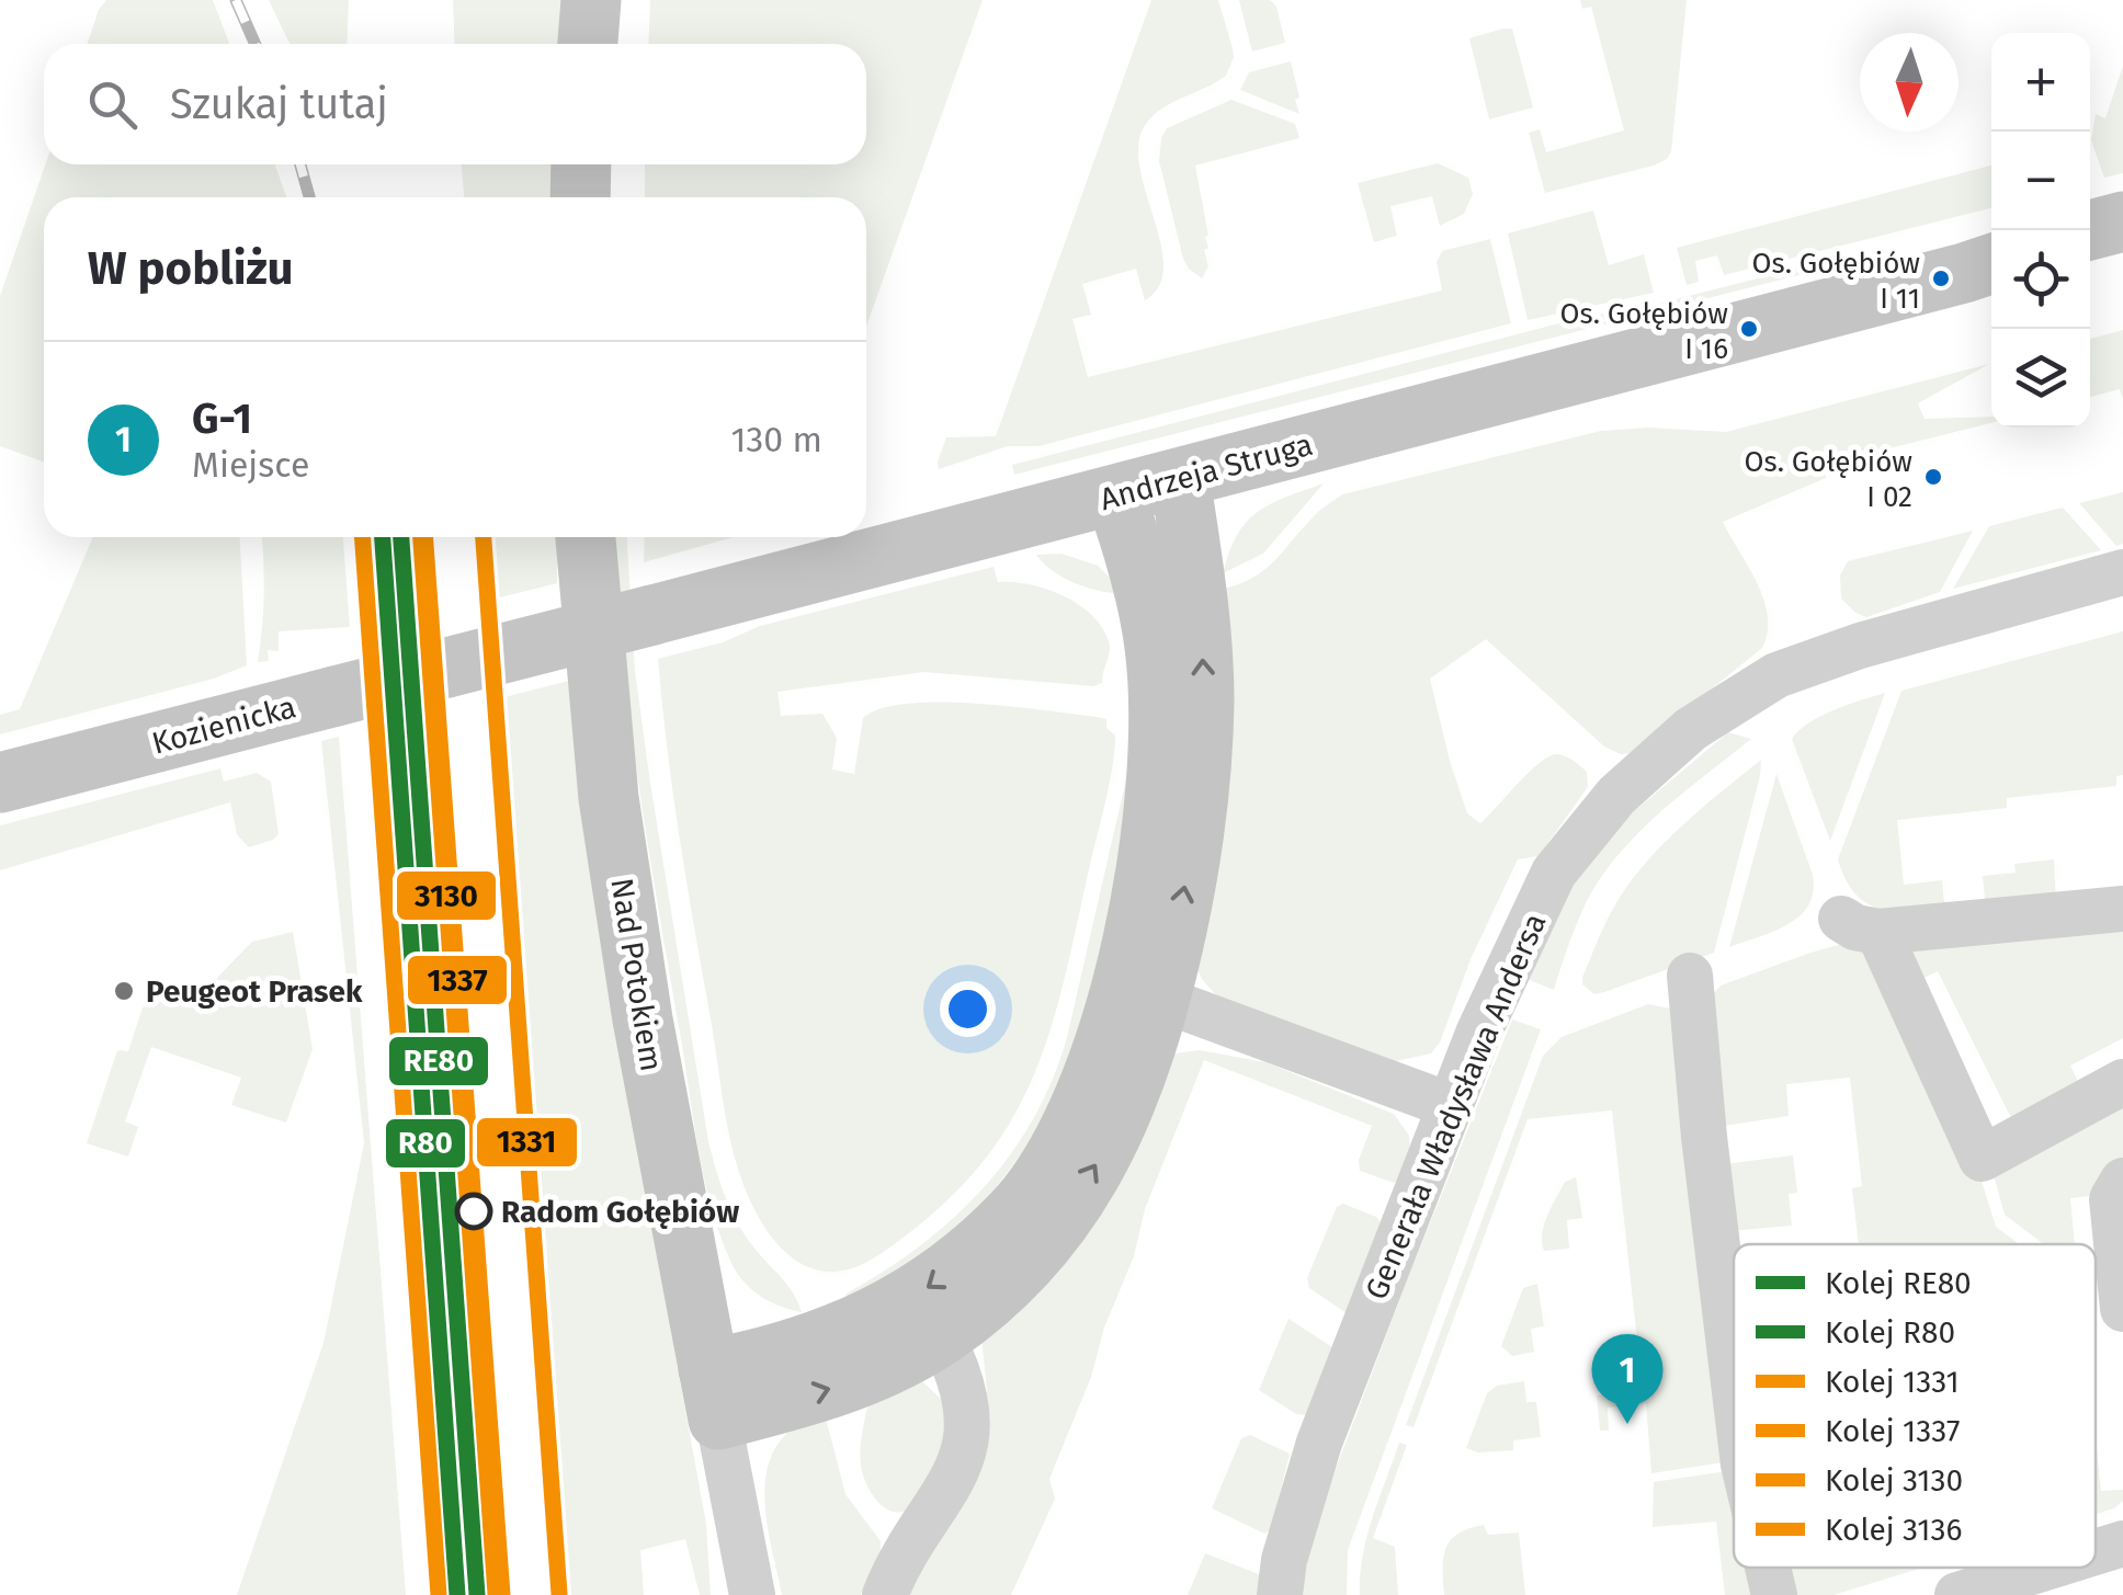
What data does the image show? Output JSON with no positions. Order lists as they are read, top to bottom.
{
  "streets": {
    "main road": ["Andrzeja Struga", "Kozienicka", "Nad Potokiem"],
    "street": ["Generała Władysława Andersa"]
  },
  "crossings": [
    ["Andrzeja Struga", "Kozienicka"]
  ],
  "places": [
    "Os. Gołębiów I 11",
    "Os. Gołębiów I 16",
    "Os. Gołębiów I 02",
    "Peugeot Prasek",
    "Radom Gołębiów"
  ],
  "lines": [
    "rail line RE80",
    "rail line R80",
    "rail line 1331",
    "rail line 1337",
    "rail line 3130",
    "rail line 3136"
  ],
  "legend": [
    "Kolej RE80",
    "Kolej R80",
    "Kolej 1331",
    "Kolej 1337",
    "Kolej 3130",
    "Kolej 3136"
  ],
  "north": "bottom",
  "page": {
    "map_buttons": ["+", "−"],
    "search": "Szukaj tutaj",
    "heading": "W pobliżu",
    "list": [
      {
        "mark": "1",
        "name": "G-1",
        "note": "Miejsce",
        "value": "130 m"
      }
    ],
    "pins": "1"
  }
}
